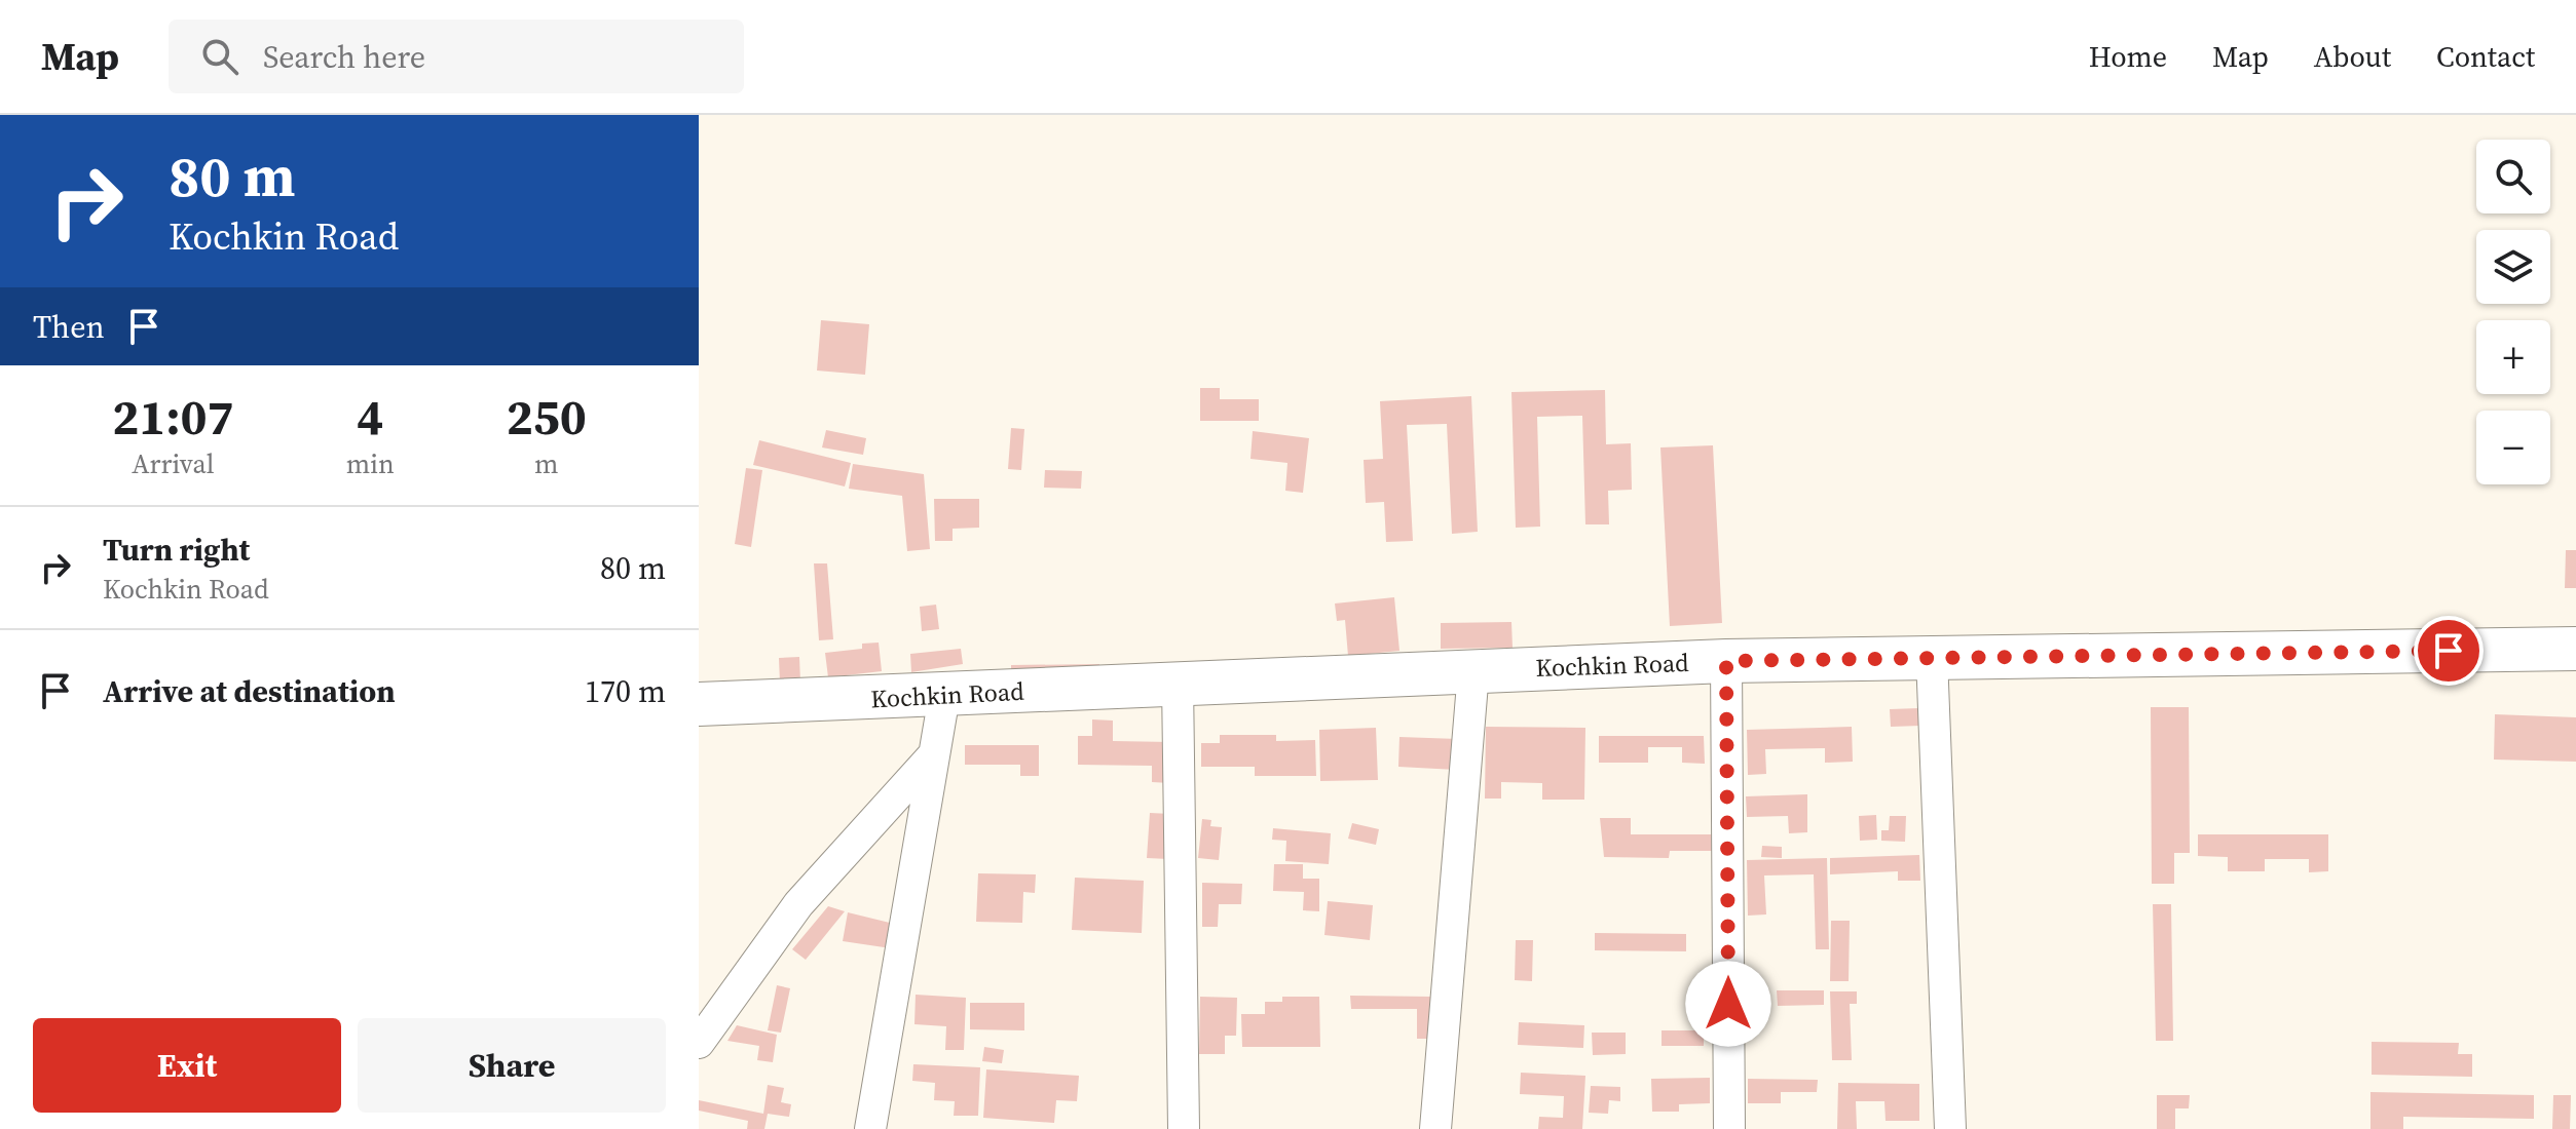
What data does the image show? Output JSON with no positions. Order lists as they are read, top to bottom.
{
  "streets": {
    "main road": ["Kochkin Road"]
  },
  "page": {
    "header": "Map",
    "search": "Search here",
    "nav": [
      "Home",
      "Map",
      "About",
      "Contact"
    ],
    "turn": ["80 m", "Kochkin Road"],
    "map_buttons": ["+", "−"],
    "then": "Then",
    "eta": [
      "21:07",
      "Arrival",
      "4",
      "min",
      "250",
      "m"
    ],
    "list": [
      {
        "name": "Turn right",
        "note": "Kochkin Road",
        "value": "80 m"
      },
      {
        "name": "Arrive at destination",
        "value": "170 m"
      }
    ],
    "buttons": ["Exit", "Share"]
  }
}
